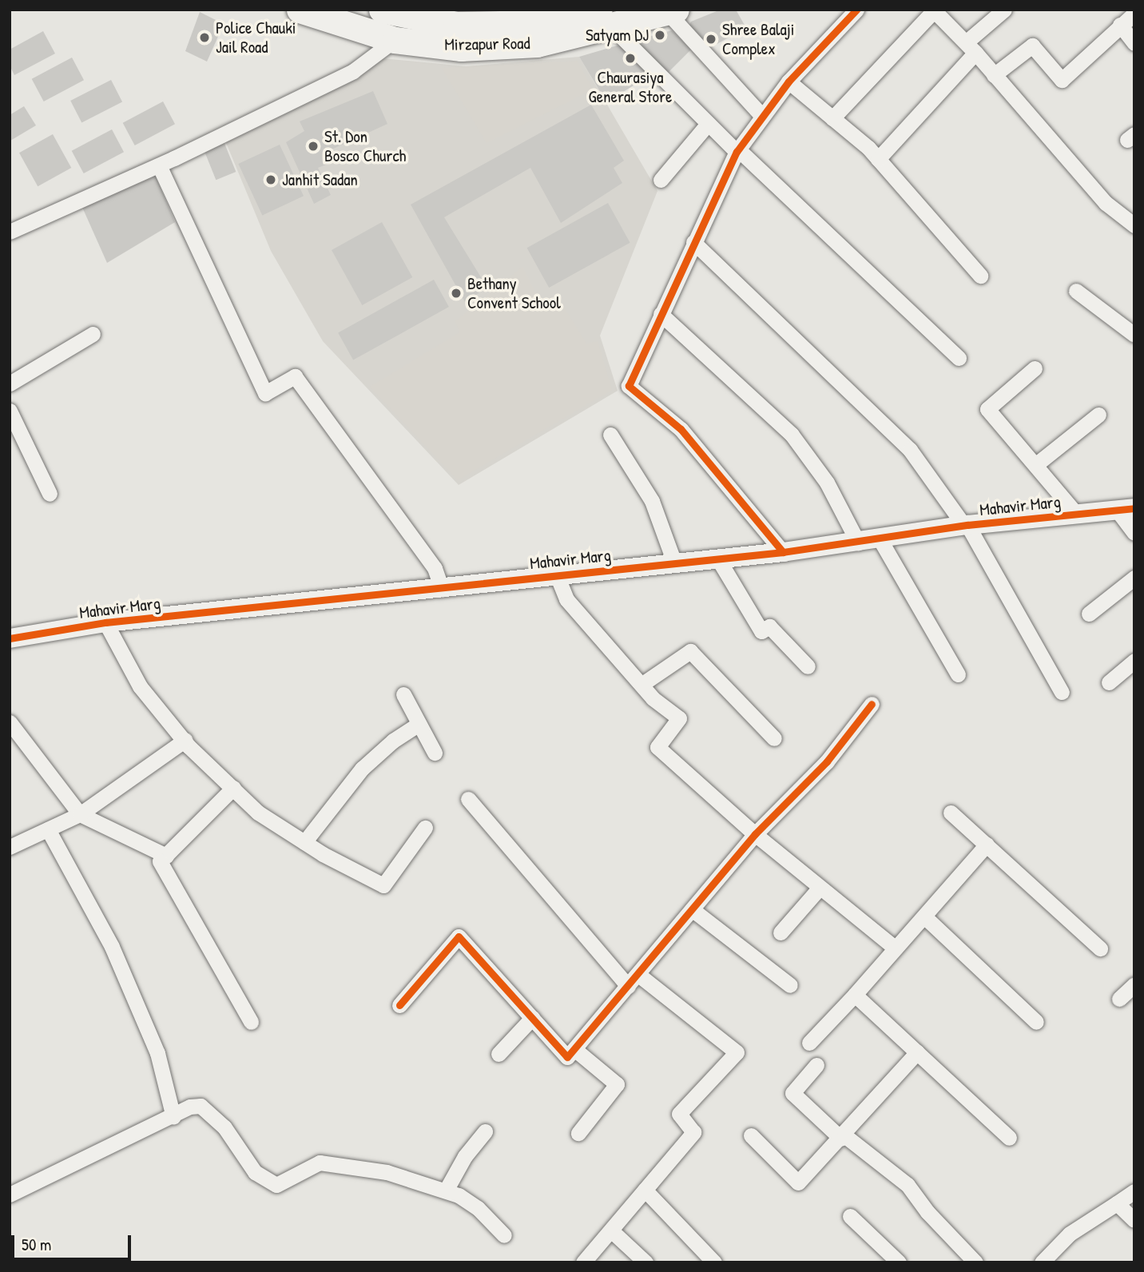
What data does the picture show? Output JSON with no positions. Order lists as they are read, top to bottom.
{
  "streets": {
    "highway": ["Mirzapur Road"],
    "street": ["Mahavir Marg"]
  },
  "places": [
    "Satyam DJ",
    "Police Chauki Jail Road",
    "Shree Balaji Complex",
    "Chaurasiya General Store",
    "St. Don Bosco Church",
    "Janhit Sadan",
    "Bethany Convent School"
  ],
  "scale_bar": "50 m"
}
